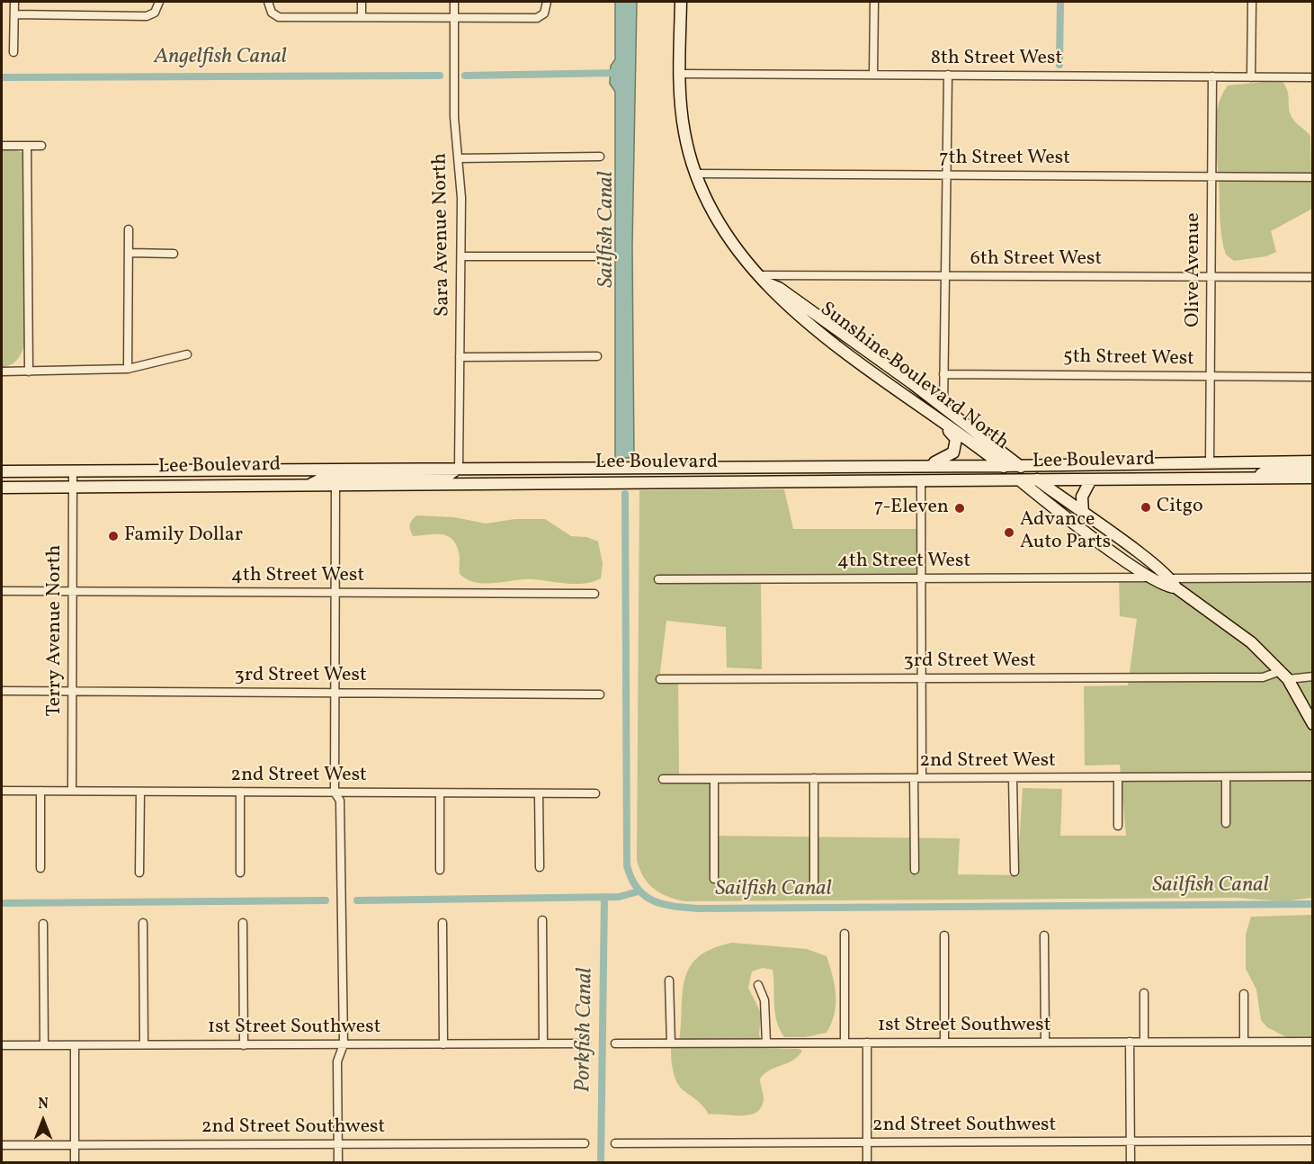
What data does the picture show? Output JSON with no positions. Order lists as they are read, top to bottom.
{
  "streets": {
    "main road": ["Sunshine Boulevard North", "Lee Boulevard"],
    "street": [
      "8th Street West",
      "7th Street West",
      "Sara Avenue North",
      "6th Street West",
      "Olive Avenue",
      "5th Street West",
      "4th Street West",
      "Terry Avenue North",
      "3rd Street West",
      "2nd Street West",
      "1st Street Southwest",
      "2nd Street Southwest"
    ]
  },
  "crossings": [
    ["8th Street West", "Olive Avenue"],
    ["8th Street West", "Sunshine Boulevard North"],
    ["7th Street West", "Olive Avenue"],
    ["7th Street West", "Sunshine Boulevard North"],
    ["Sara Avenue North", "Lee Boulevard"],
    ["6th Street West", "Olive Avenue"],
    ["6th Street West", "Sunshine Boulevard North"],
    ["Olive Avenue", "5th Street West"],
    ["Olive Avenue", "Lee Boulevard"],
    ["Sunshine Boulevard North", "Lee Boulevard"],
    ["Sunshine Boulevard North", "4th Street West"],
    ["Sunshine Boulevard North", "3rd Street West"],
    ["Lee Boulevard", "Terry Avenue North"],
    ["4th Street West", "Terry Avenue North"],
    ["Terry Avenue North", "3rd Street West"],
    ["Terry Avenue North", "2nd Street West"]
  ],
  "water": ["Angelfish Canal", "Sailfish Canal", "Porkfish Canal"],
  "places": [
    "Citgo",
    "7-Eleven",
    "Advance Auto Parts",
    "Family Dollar"
  ],
  "north": "top"
}
